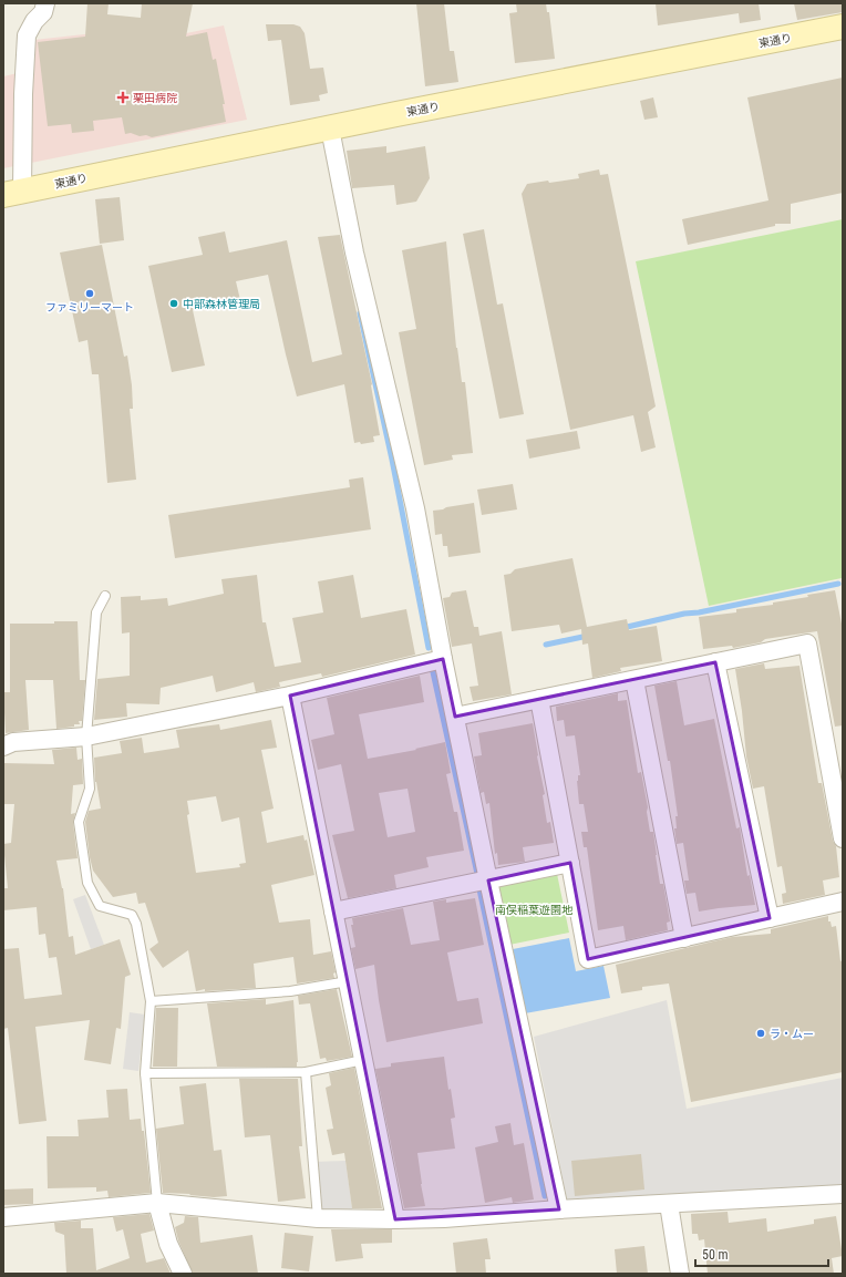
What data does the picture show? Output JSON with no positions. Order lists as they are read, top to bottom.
{
  "streets": {
    "street": ["東通り"]
  },
  "parks": ["南俣稲葉遊園地"],
  "places": {
    "health": ["栗田病院"],
    "other": ["ファミリーマート", "中部森林管理局", "ラ・ムー"]
  },
  "scale_bar": "50 m"
}
